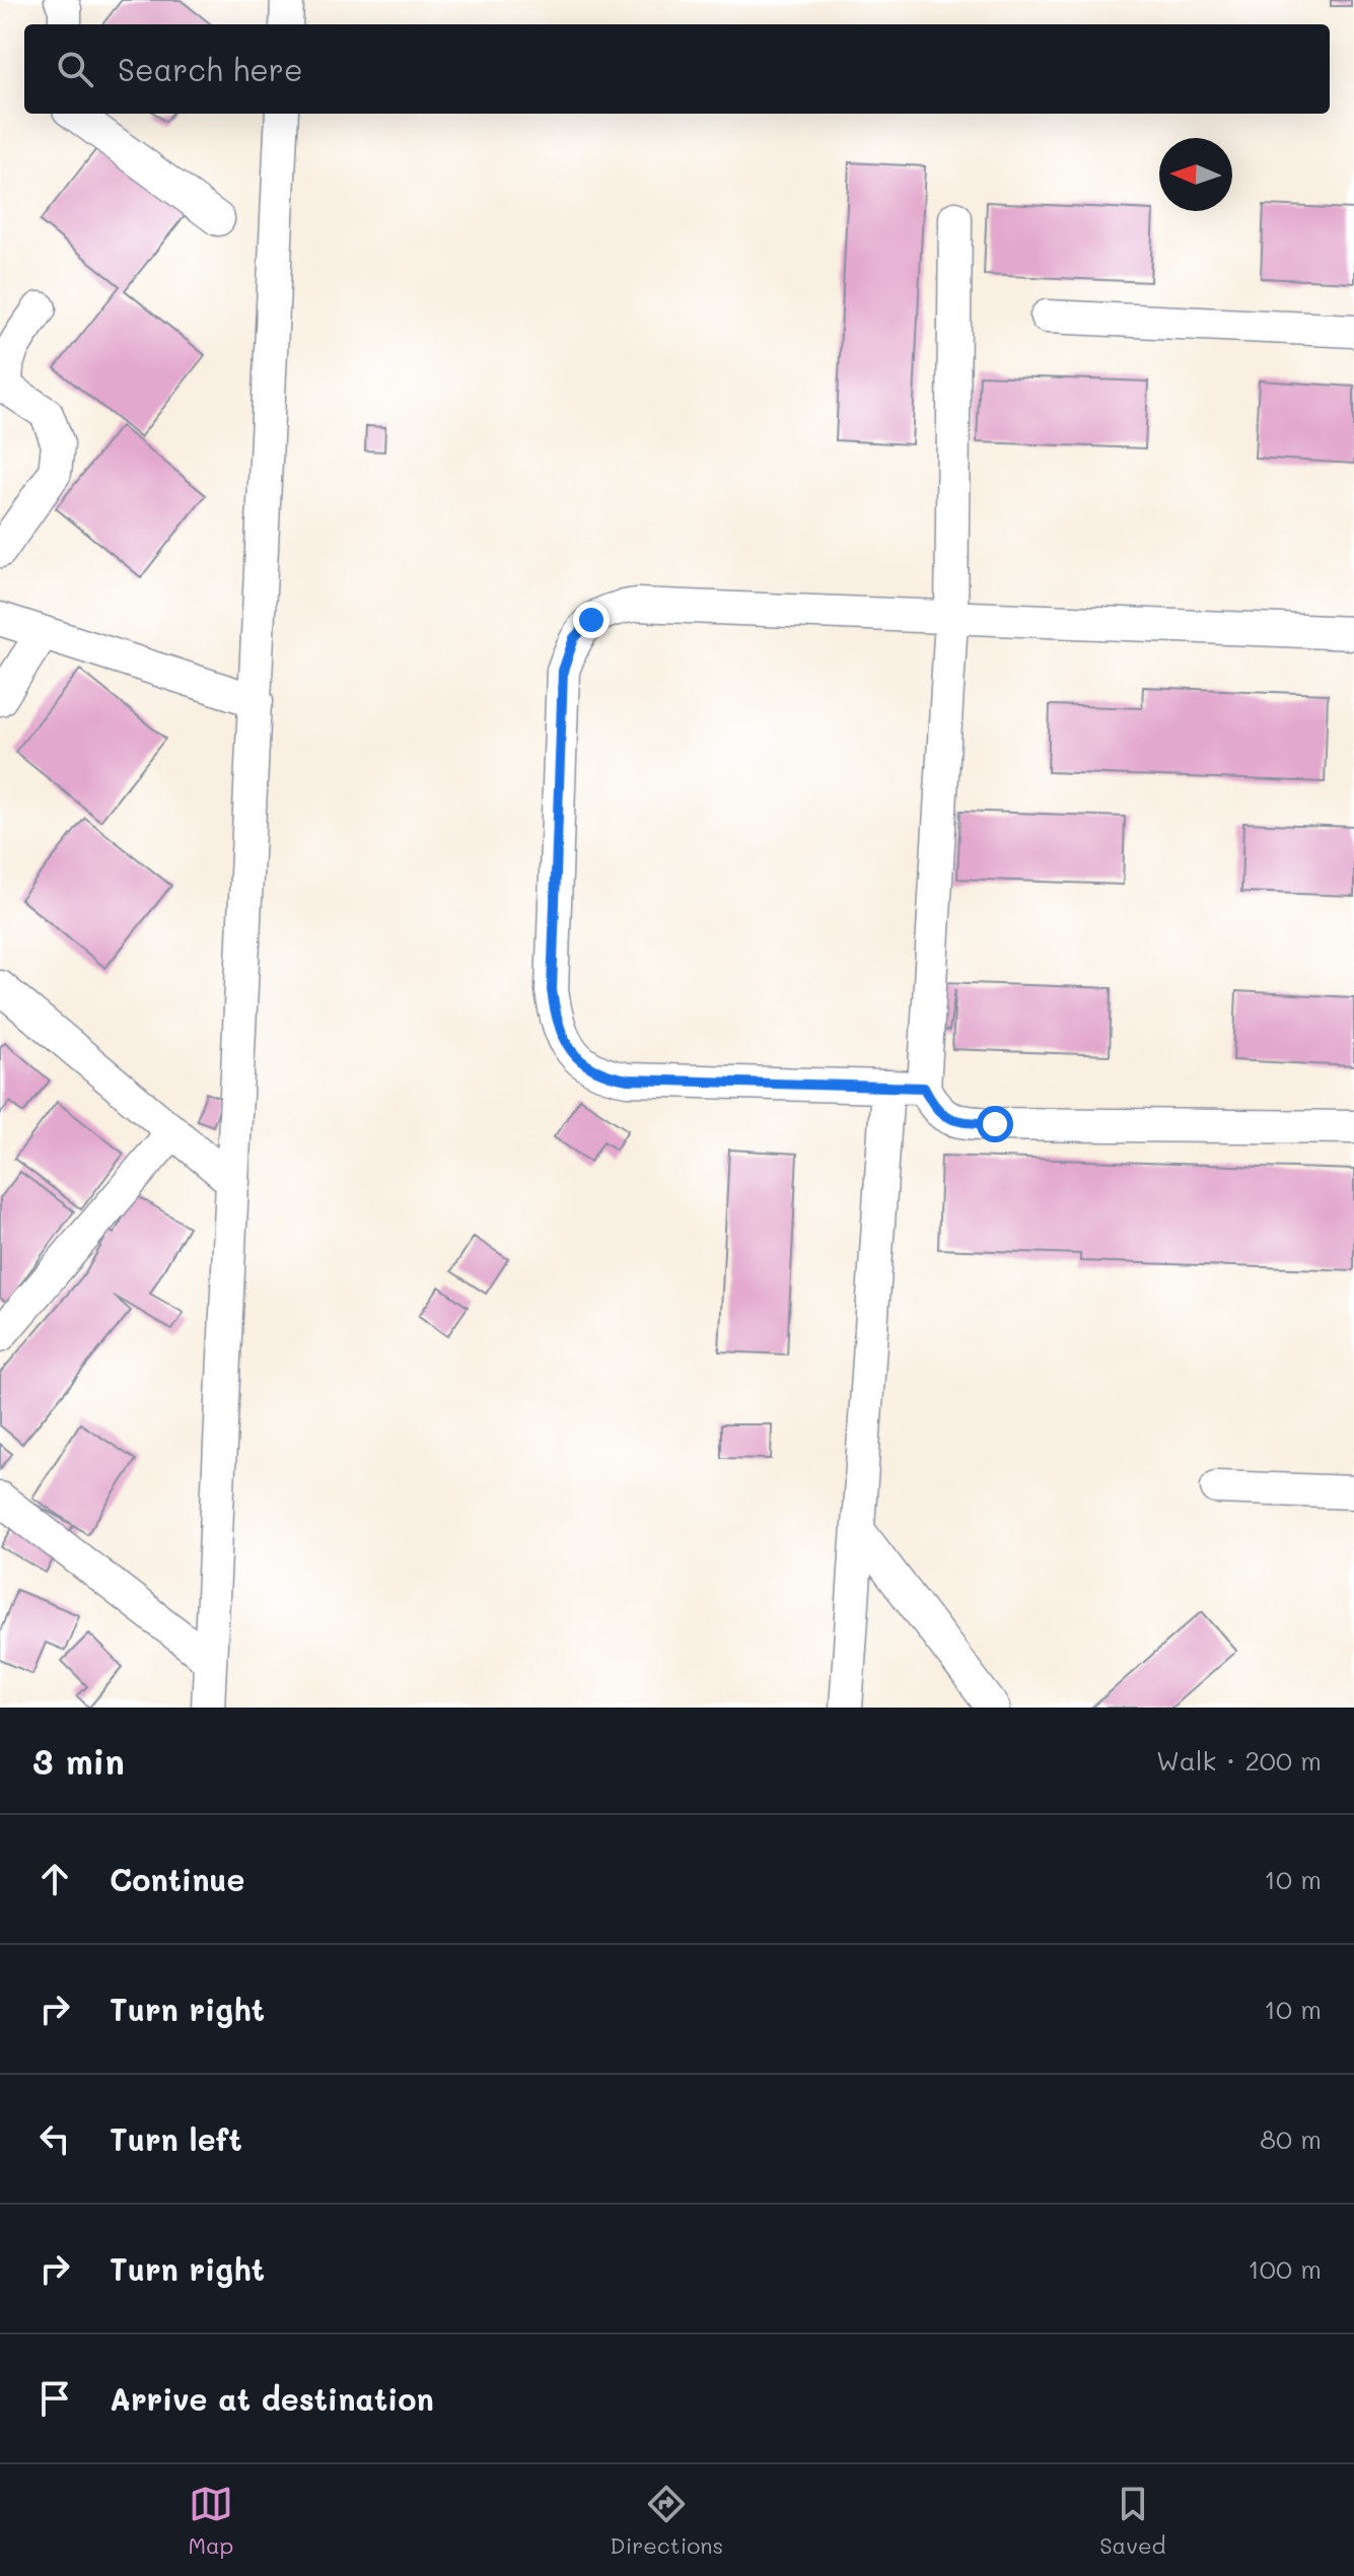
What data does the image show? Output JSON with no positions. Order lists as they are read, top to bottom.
{
  "north": "left",
  "page": {
    "search": "Search here",
    "heading": ["3 min", "Walk · 200 m"],
    "list": [
      ["Continue", "10 m"],
      ["Turn right", "10 m"],
      ["Turn left", "80 m"],
      ["Turn right", "100 m"],
      "Arrive at destination"
    ],
    "nav": ["Map", "Directions", "Saved"]
  }
}
